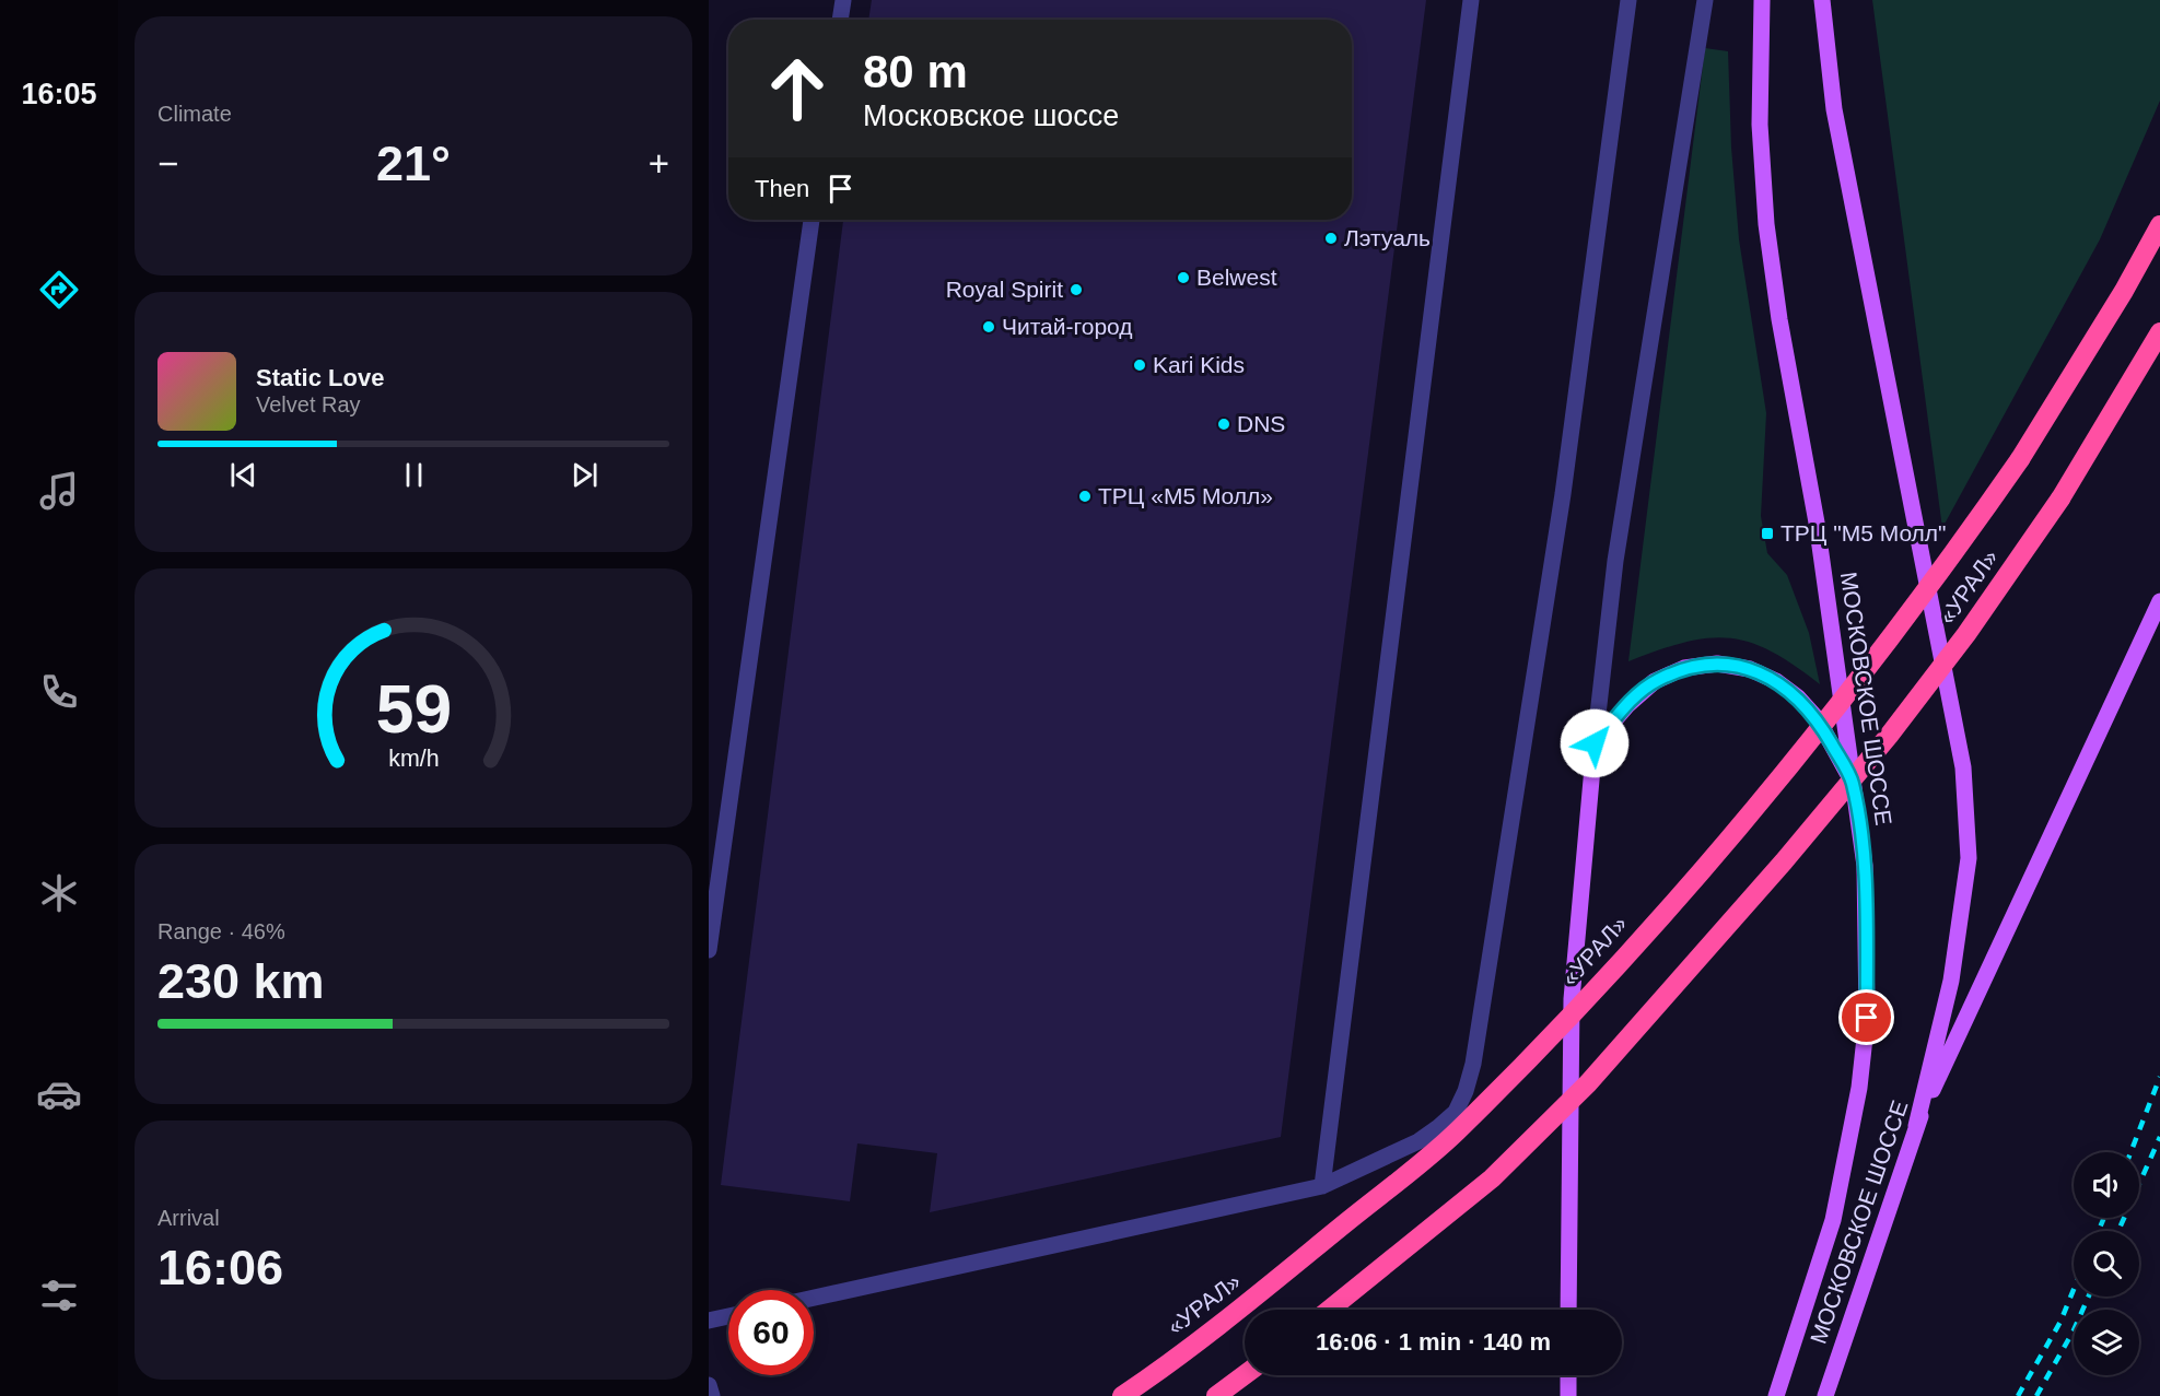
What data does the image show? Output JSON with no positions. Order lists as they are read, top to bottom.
{
  "streets": {
    "highway": ["«УРАЛ»"],
    "main road": ["МОСКОВСКОЕ ШОССЕ"]
  },
  "places": {
    "other": [
      "Лэтуаль",
      "Belwest",
      "Royal Spirit",
      "Читай-город",
      "Kari Kids",
      "DNS",
      "ТРЦ «М5 Молл»"
    ],
    "transit": ["ТРЦ \"М5 Молл\""]
  },
  "page": {
    "tabs": "16:05",
    "tile": [
      "Climate",
      ["Range · 46%", "230 km"],
      ["Arrival", "16:06"]
    ],
    "turn": ["80 m", "Московское шоссе"],
    "heat": ["−", "21°", "+"],
    "then": "Then",
    "song": ["Static Love", "Velvet Ray"],
    "limit": "60",
    "trip": "16:06 · 1 min · 140 m",
    "gauge": ["59", "km/h"]
  }
}
